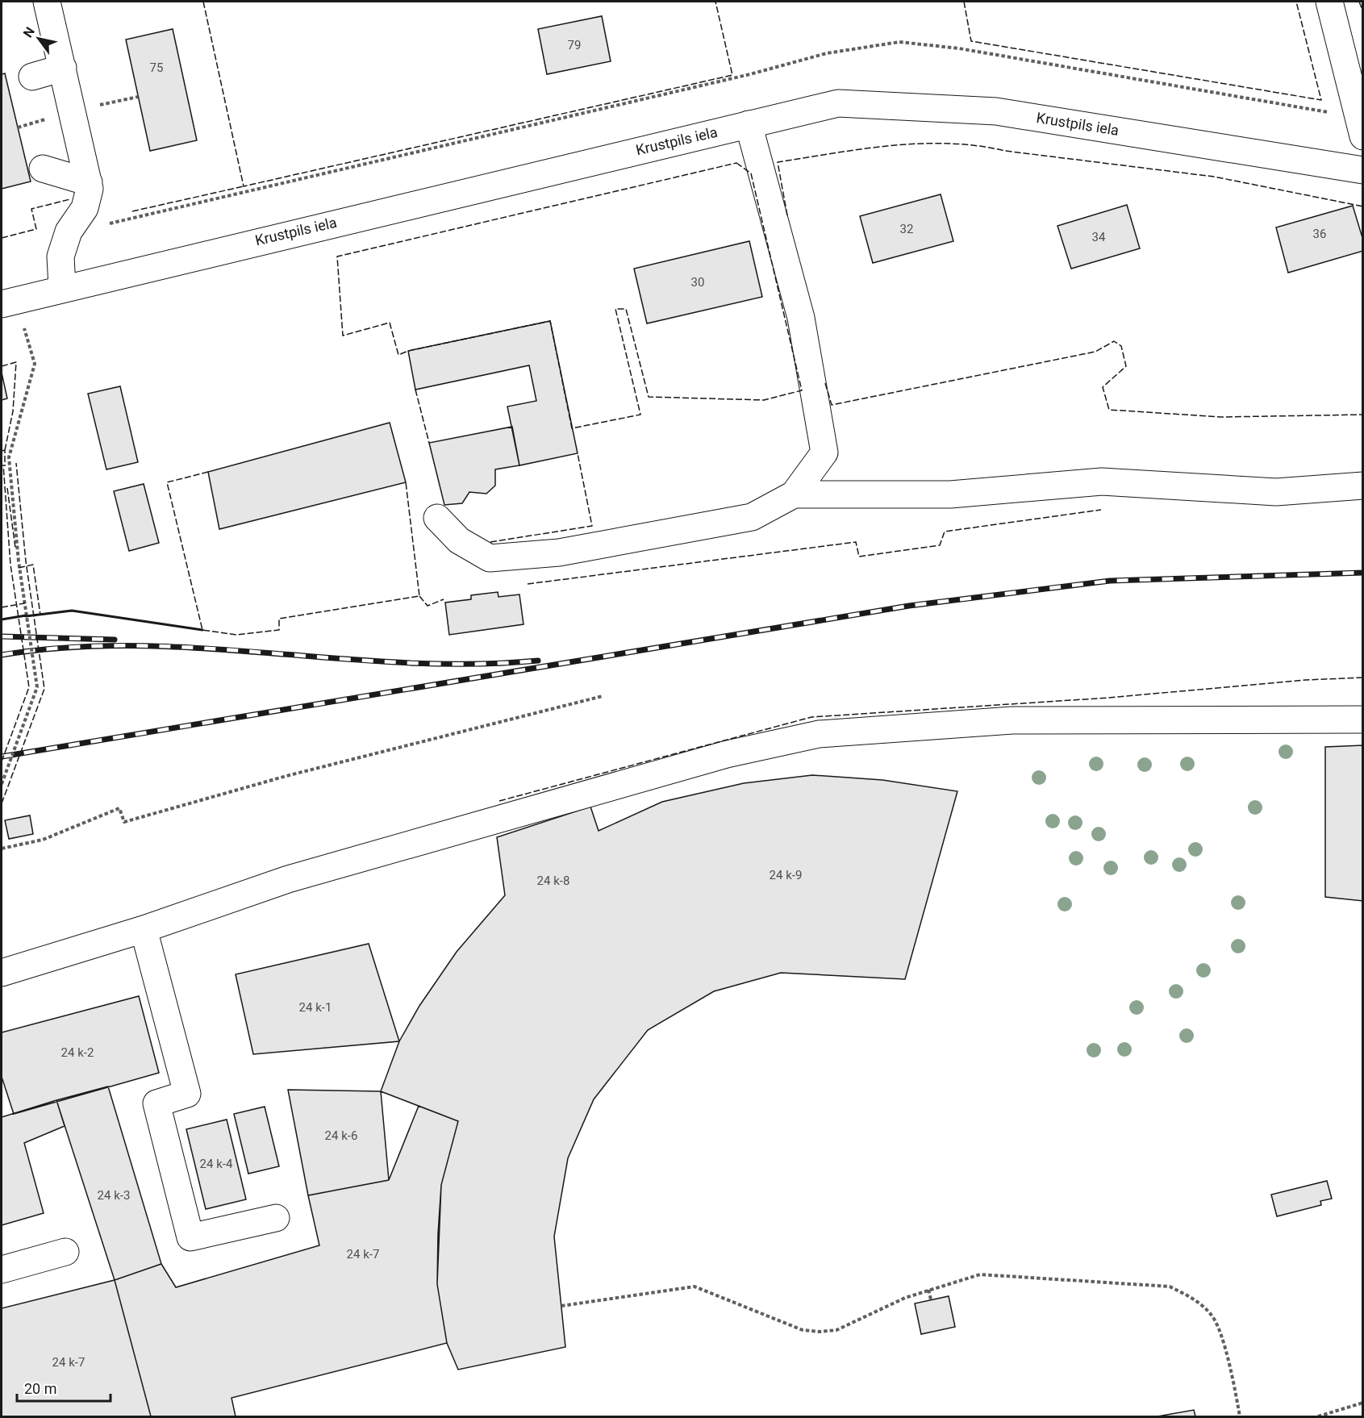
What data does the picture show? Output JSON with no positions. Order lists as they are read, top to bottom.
{
  "streets": {
    "main road": ["Krustpils iela"]
  },
  "house_numbers": [
    "79",
    "75",
    "32",
    "36",
    "34",
    "30",
    "24 k-9",
    "24 k-8",
    "24 k-1",
    "24 k-2",
    "24 k-6",
    "24 k-4",
    "24 k-3",
    "24 k-7",
    "24 k-7"
  ],
  "scale_bar": "20 m",
  "north": "top left"
}
